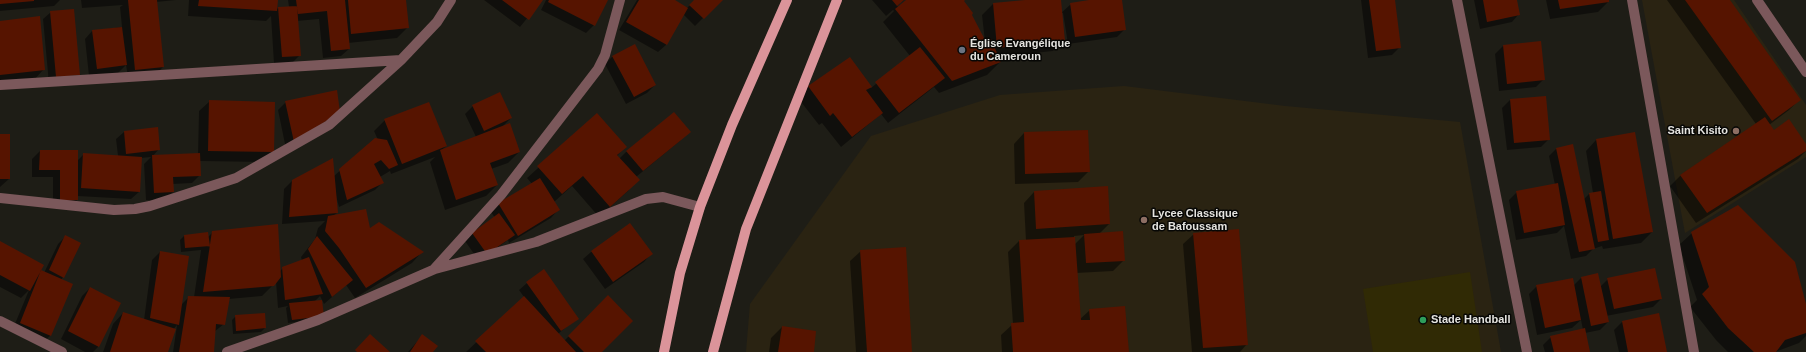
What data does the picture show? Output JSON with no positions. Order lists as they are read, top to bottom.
{
  "places": [
    "Église Evangélique du Cameroun",
    "Saint Kisito",
    "Lycee Classique de Bafoussam",
    "Stade Handball"
  ]
}
